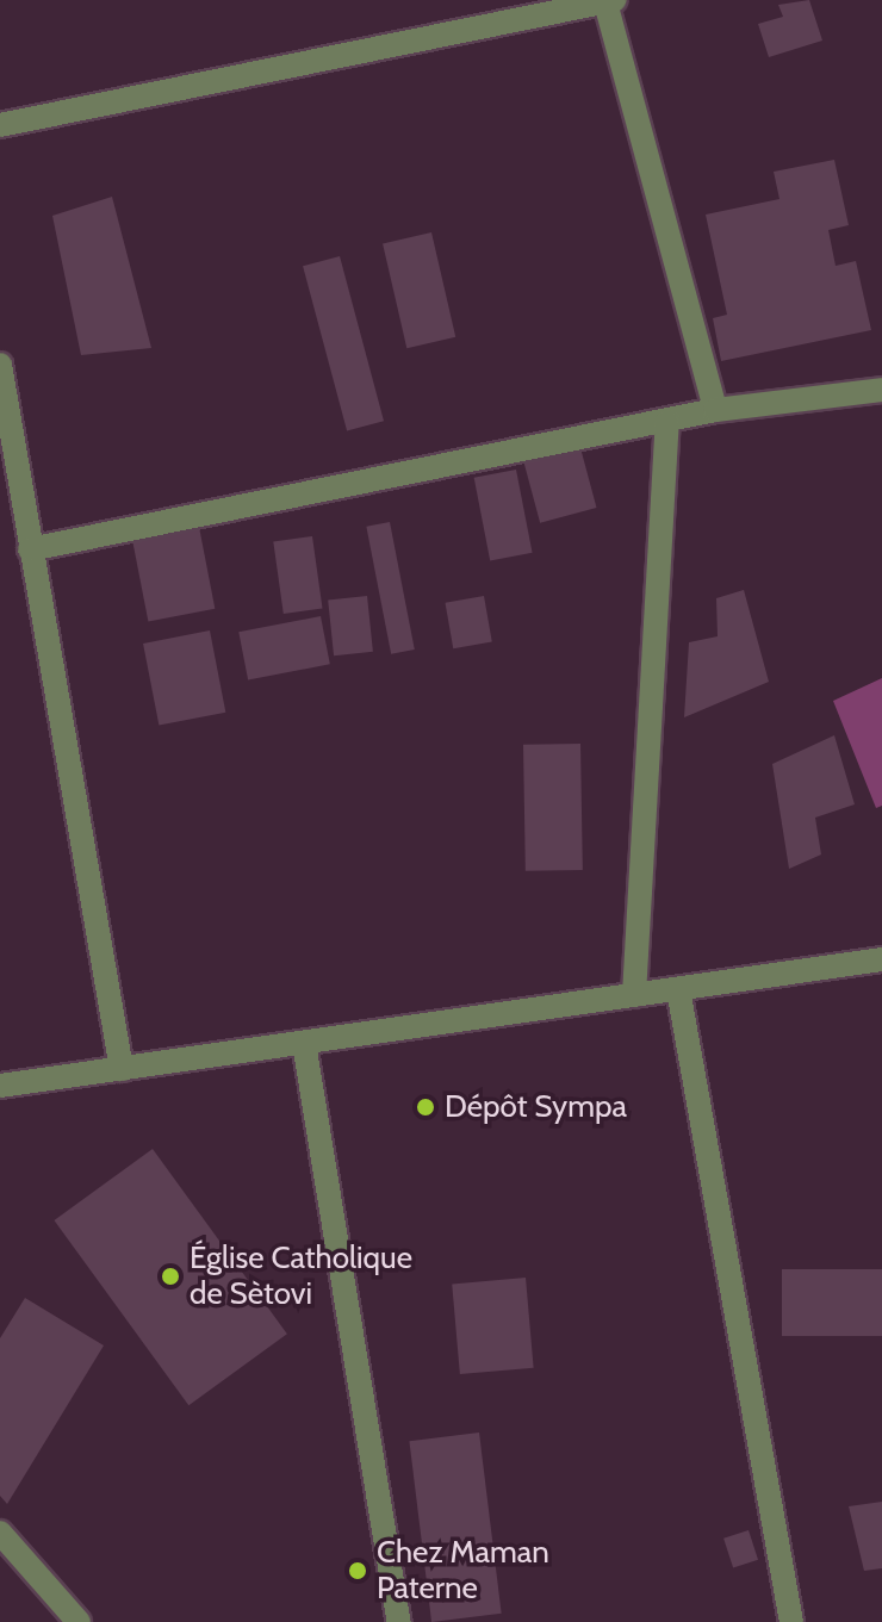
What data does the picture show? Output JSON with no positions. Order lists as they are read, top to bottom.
{
  "places": ["Dépôt Sympa", "Église Catholique de Sètovi", "Chez Maman Paterne"]
}
